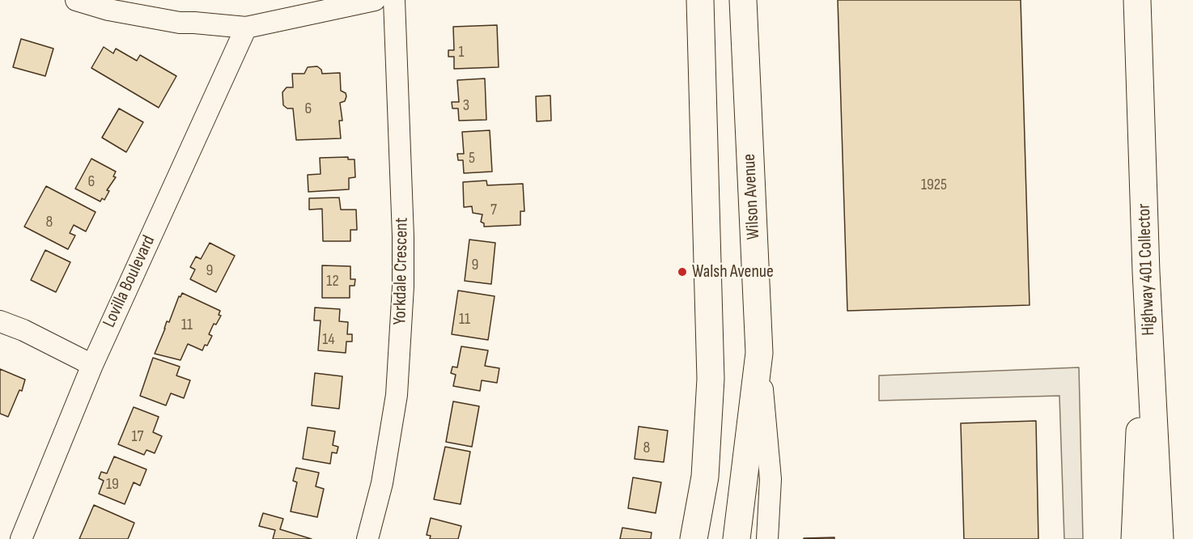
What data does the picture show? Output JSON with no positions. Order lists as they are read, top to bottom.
{
  "streets": {
    "main road": ["Wilson Avenue", "Highway 401 Collector"],
    "street": ["Yorkdale Crescent", "Lovilla Boulevard"]
  },
  "places": ["Walsh Avenue"],
  "house_numbers": [
    "1",
    "3",
    "6",
    "5",
    "6",
    "1925",
    "7",
    "8",
    "9",
    "9",
    "12",
    "11",
    "11",
    "14",
    "17",
    "8",
    "19"
  ]
}
